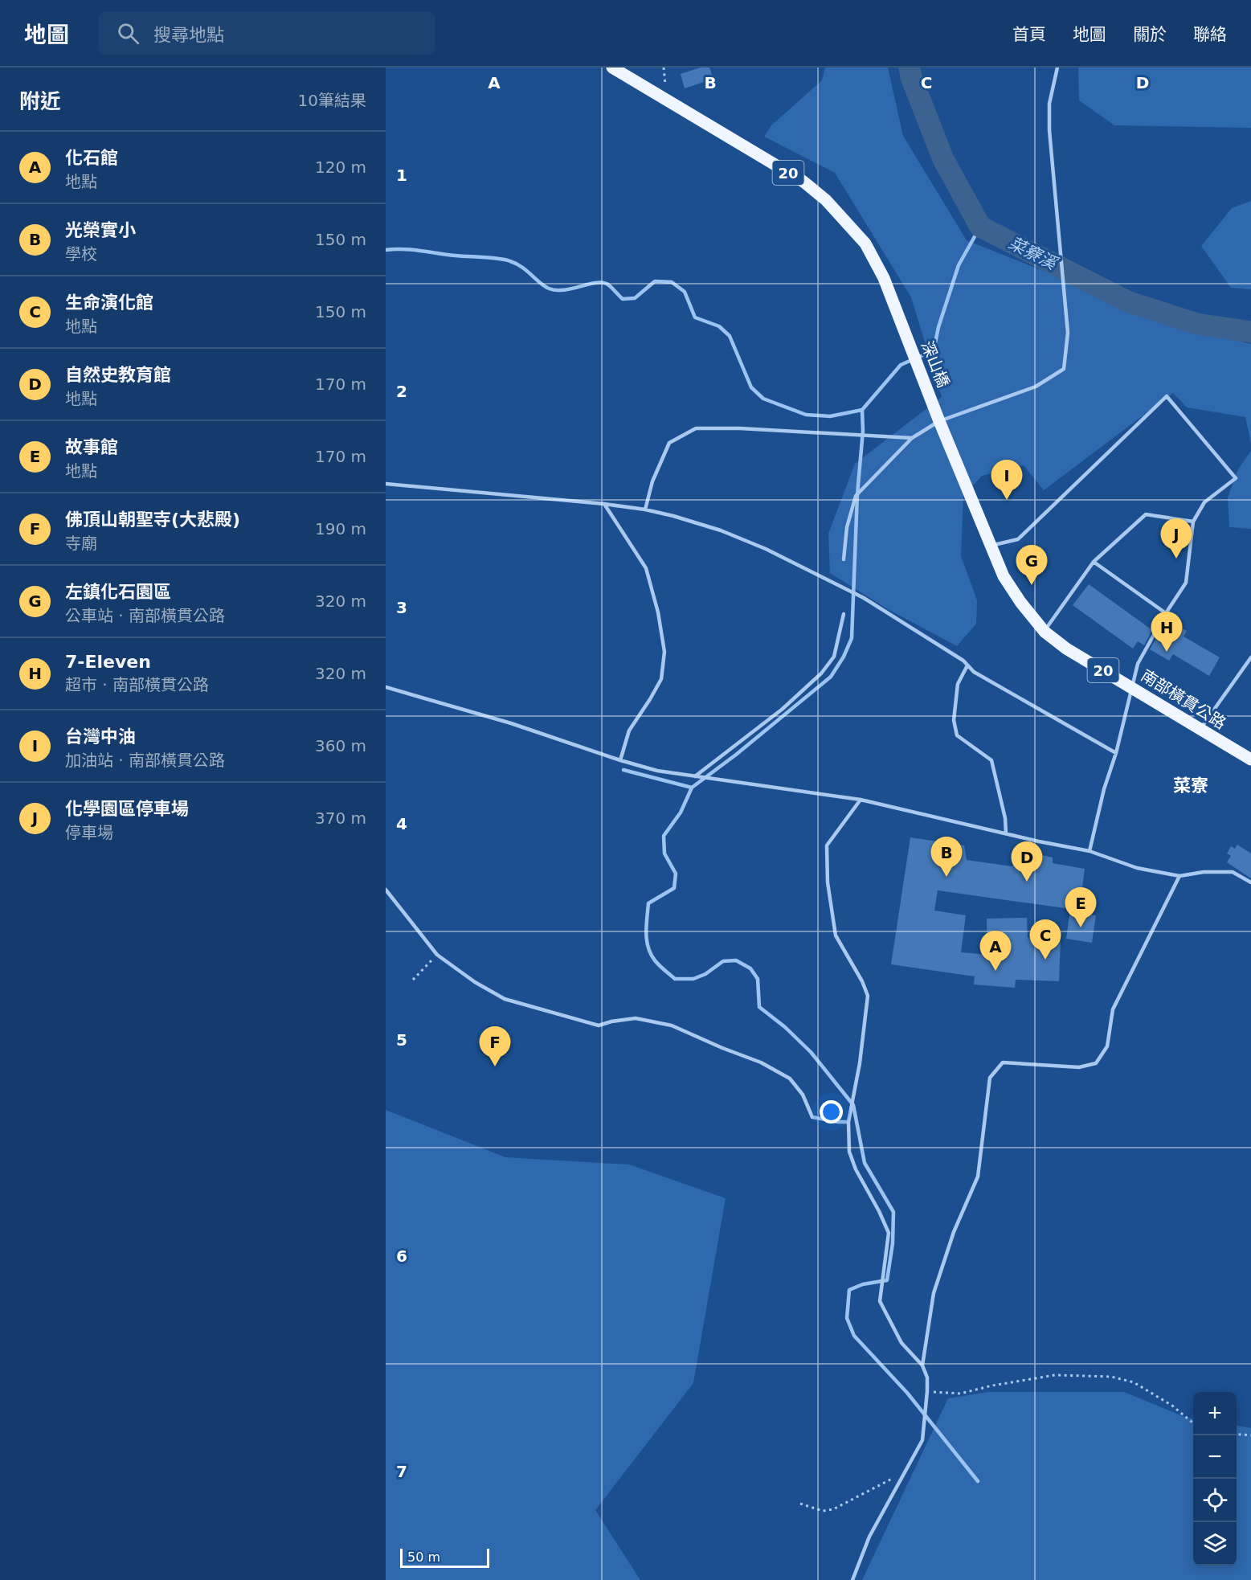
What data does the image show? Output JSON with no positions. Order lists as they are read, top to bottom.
{
  "streets": {
    "main road": ["20", "深山橋", "南部橫貫公路"]
  },
  "crossings": [
    ["20", "深山橋"],
    ["深山橋", "南部橫貫公路"]
  ],
  "districts": ["菜寮"],
  "water": ["菜竂溪"],
  "scale_bar": "50 m",
  "page": {
    "header": "地圖",
    "search": "搜尋地點",
    "nav": [
      "首頁",
      "地圖",
      "關於",
      "聯絡"
    ],
    "heading": ["附近", "10筆結果"],
    "list": [
      {
        "mark": "A",
        "name": "化石館",
        "note": "地點",
        "value": "120 m"
      },
      {
        "mark": "B",
        "name": "光榮實小",
        "note": "學校",
        "value": "150 m"
      },
      {
        "mark": "C",
        "name": "生命演化館",
        "note": "地點",
        "value": "150 m"
      },
      {
        "mark": "D",
        "name": "自然史教育館",
        "note": "地點",
        "value": "170 m"
      },
      {
        "mark": "E",
        "name": "故事館",
        "note": "地點",
        "value": "170 m"
      },
      {
        "mark": "F",
        "name": "佛頂山朝聖寺(大悲殿)",
        "note": "寺廟",
        "value": "190 m"
      },
      {
        "mark": "G",
        "name": "左鎮化石園區",
        "note": "公車站 · 南部橫貫公路",
        "value": "320 m"
      },
      {
        "mark": "H",
        "name": "7-Eleven",
        "note": "超市 · 南部橫貫公路",
        "value": "320 m"
      },
      {
        "mark": "I",
        "name": "台灣中油",
        "note": "加油站 · 南部橫貫公路",
        "value": "360 m"
      },
      {
        "mark": "J",
        "name": "化學園區停車場",
        "note": "停車場",
        "value": "370 m"
      }
    ],
    "pins": [
      "I",
      "J",
      "G",
      "H",
      "B",
      "D",
      "E",
      "C",
      "A",
      "F"
    ],
    "map_buttons": ["+", "−"],
    "scale": "50 m"
  },
  "grid": {
    "columns": [
      "A",
      "B",
      "C",
      "D"
    ],
    "rows": [
      "1",
      "2",
      "3",
      "4",
      "5",
      "6",
      "7"
    ]
  }
}
